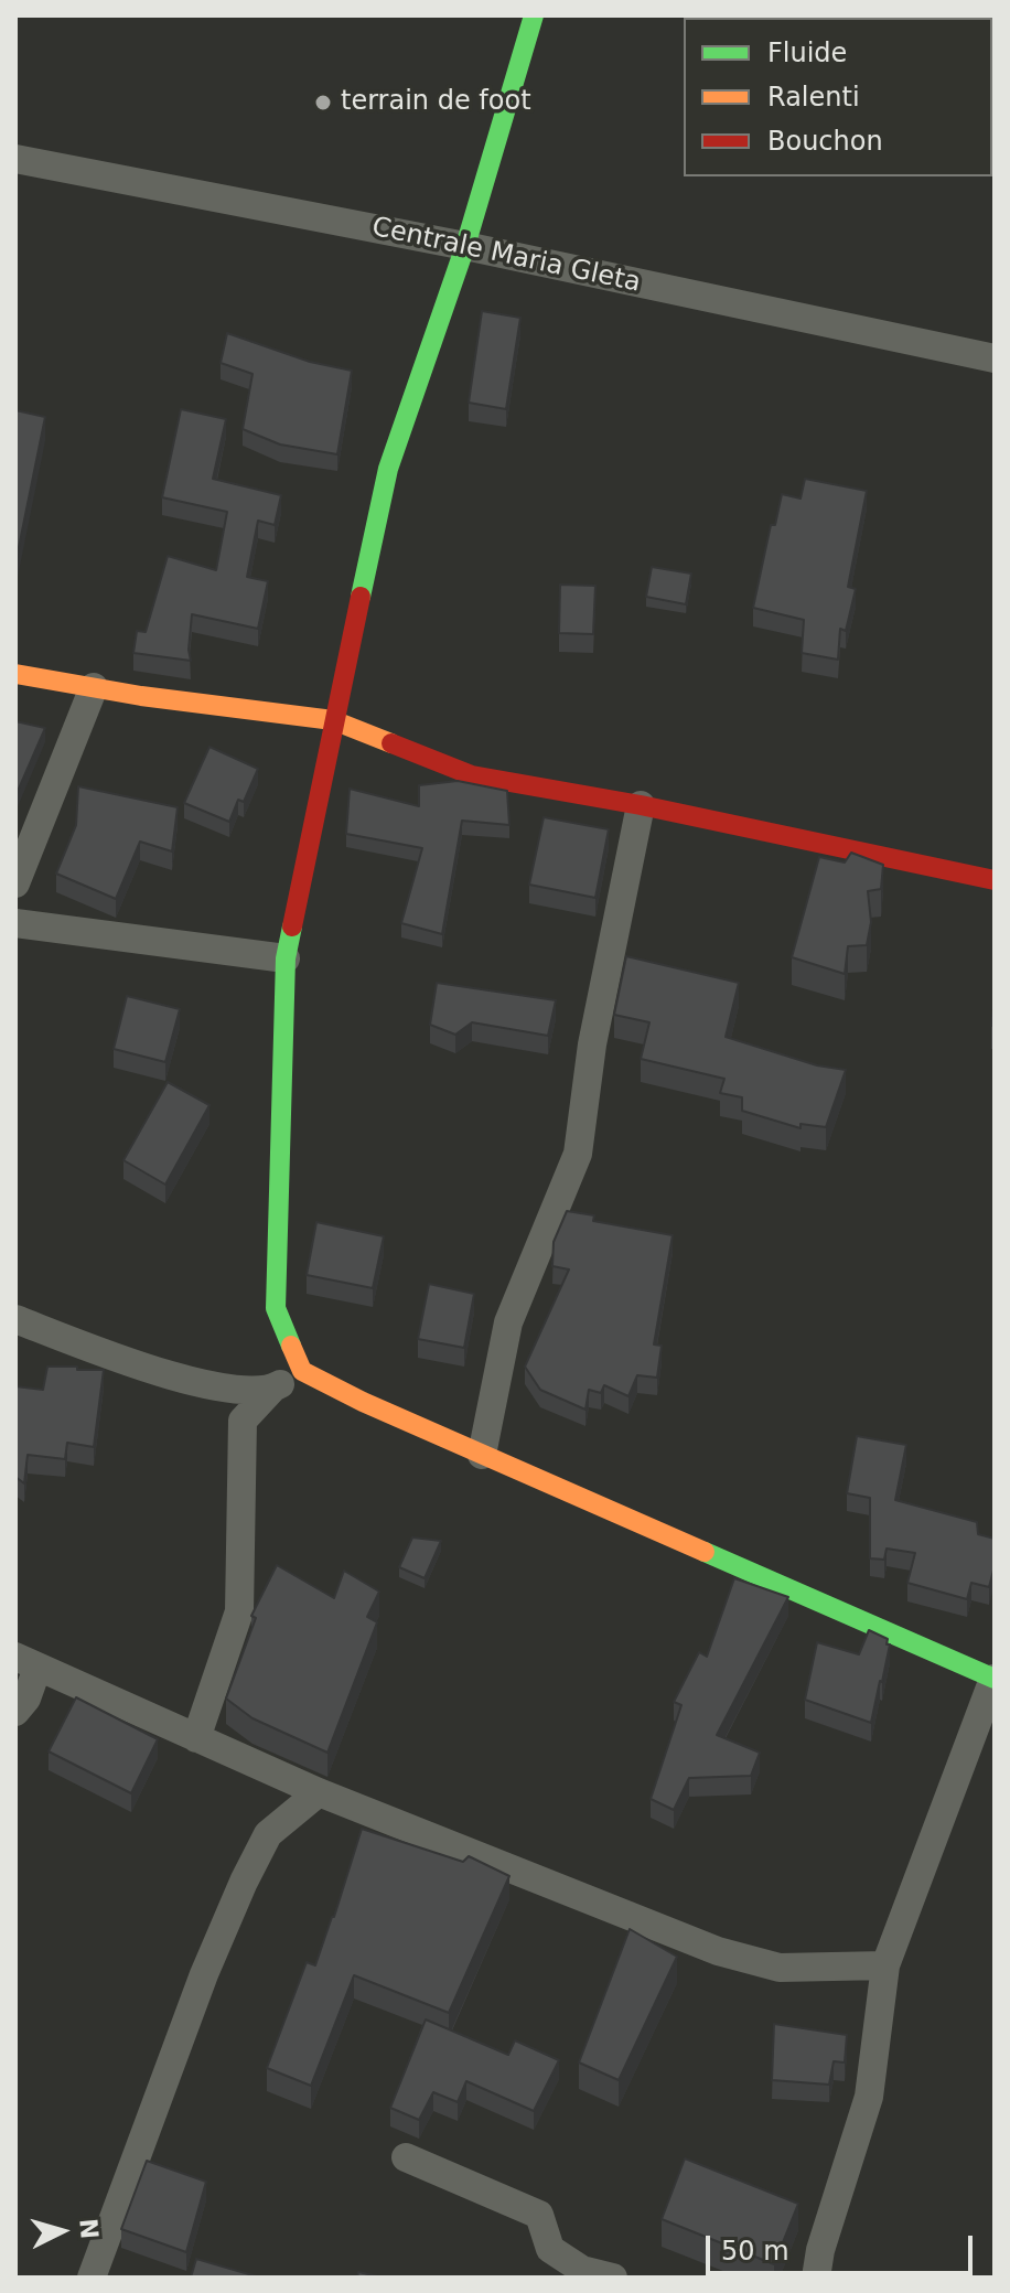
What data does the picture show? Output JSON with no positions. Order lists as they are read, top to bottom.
{
  "streets": {
    "street": ["Centrale Maria Gleta"]
  },
  "places": ["terrain de foot"],
  "legend": ["Fluide", "Ralenti", "Bouchon"],
  "scale_bar": "50 m",
  "north": "right"
}
